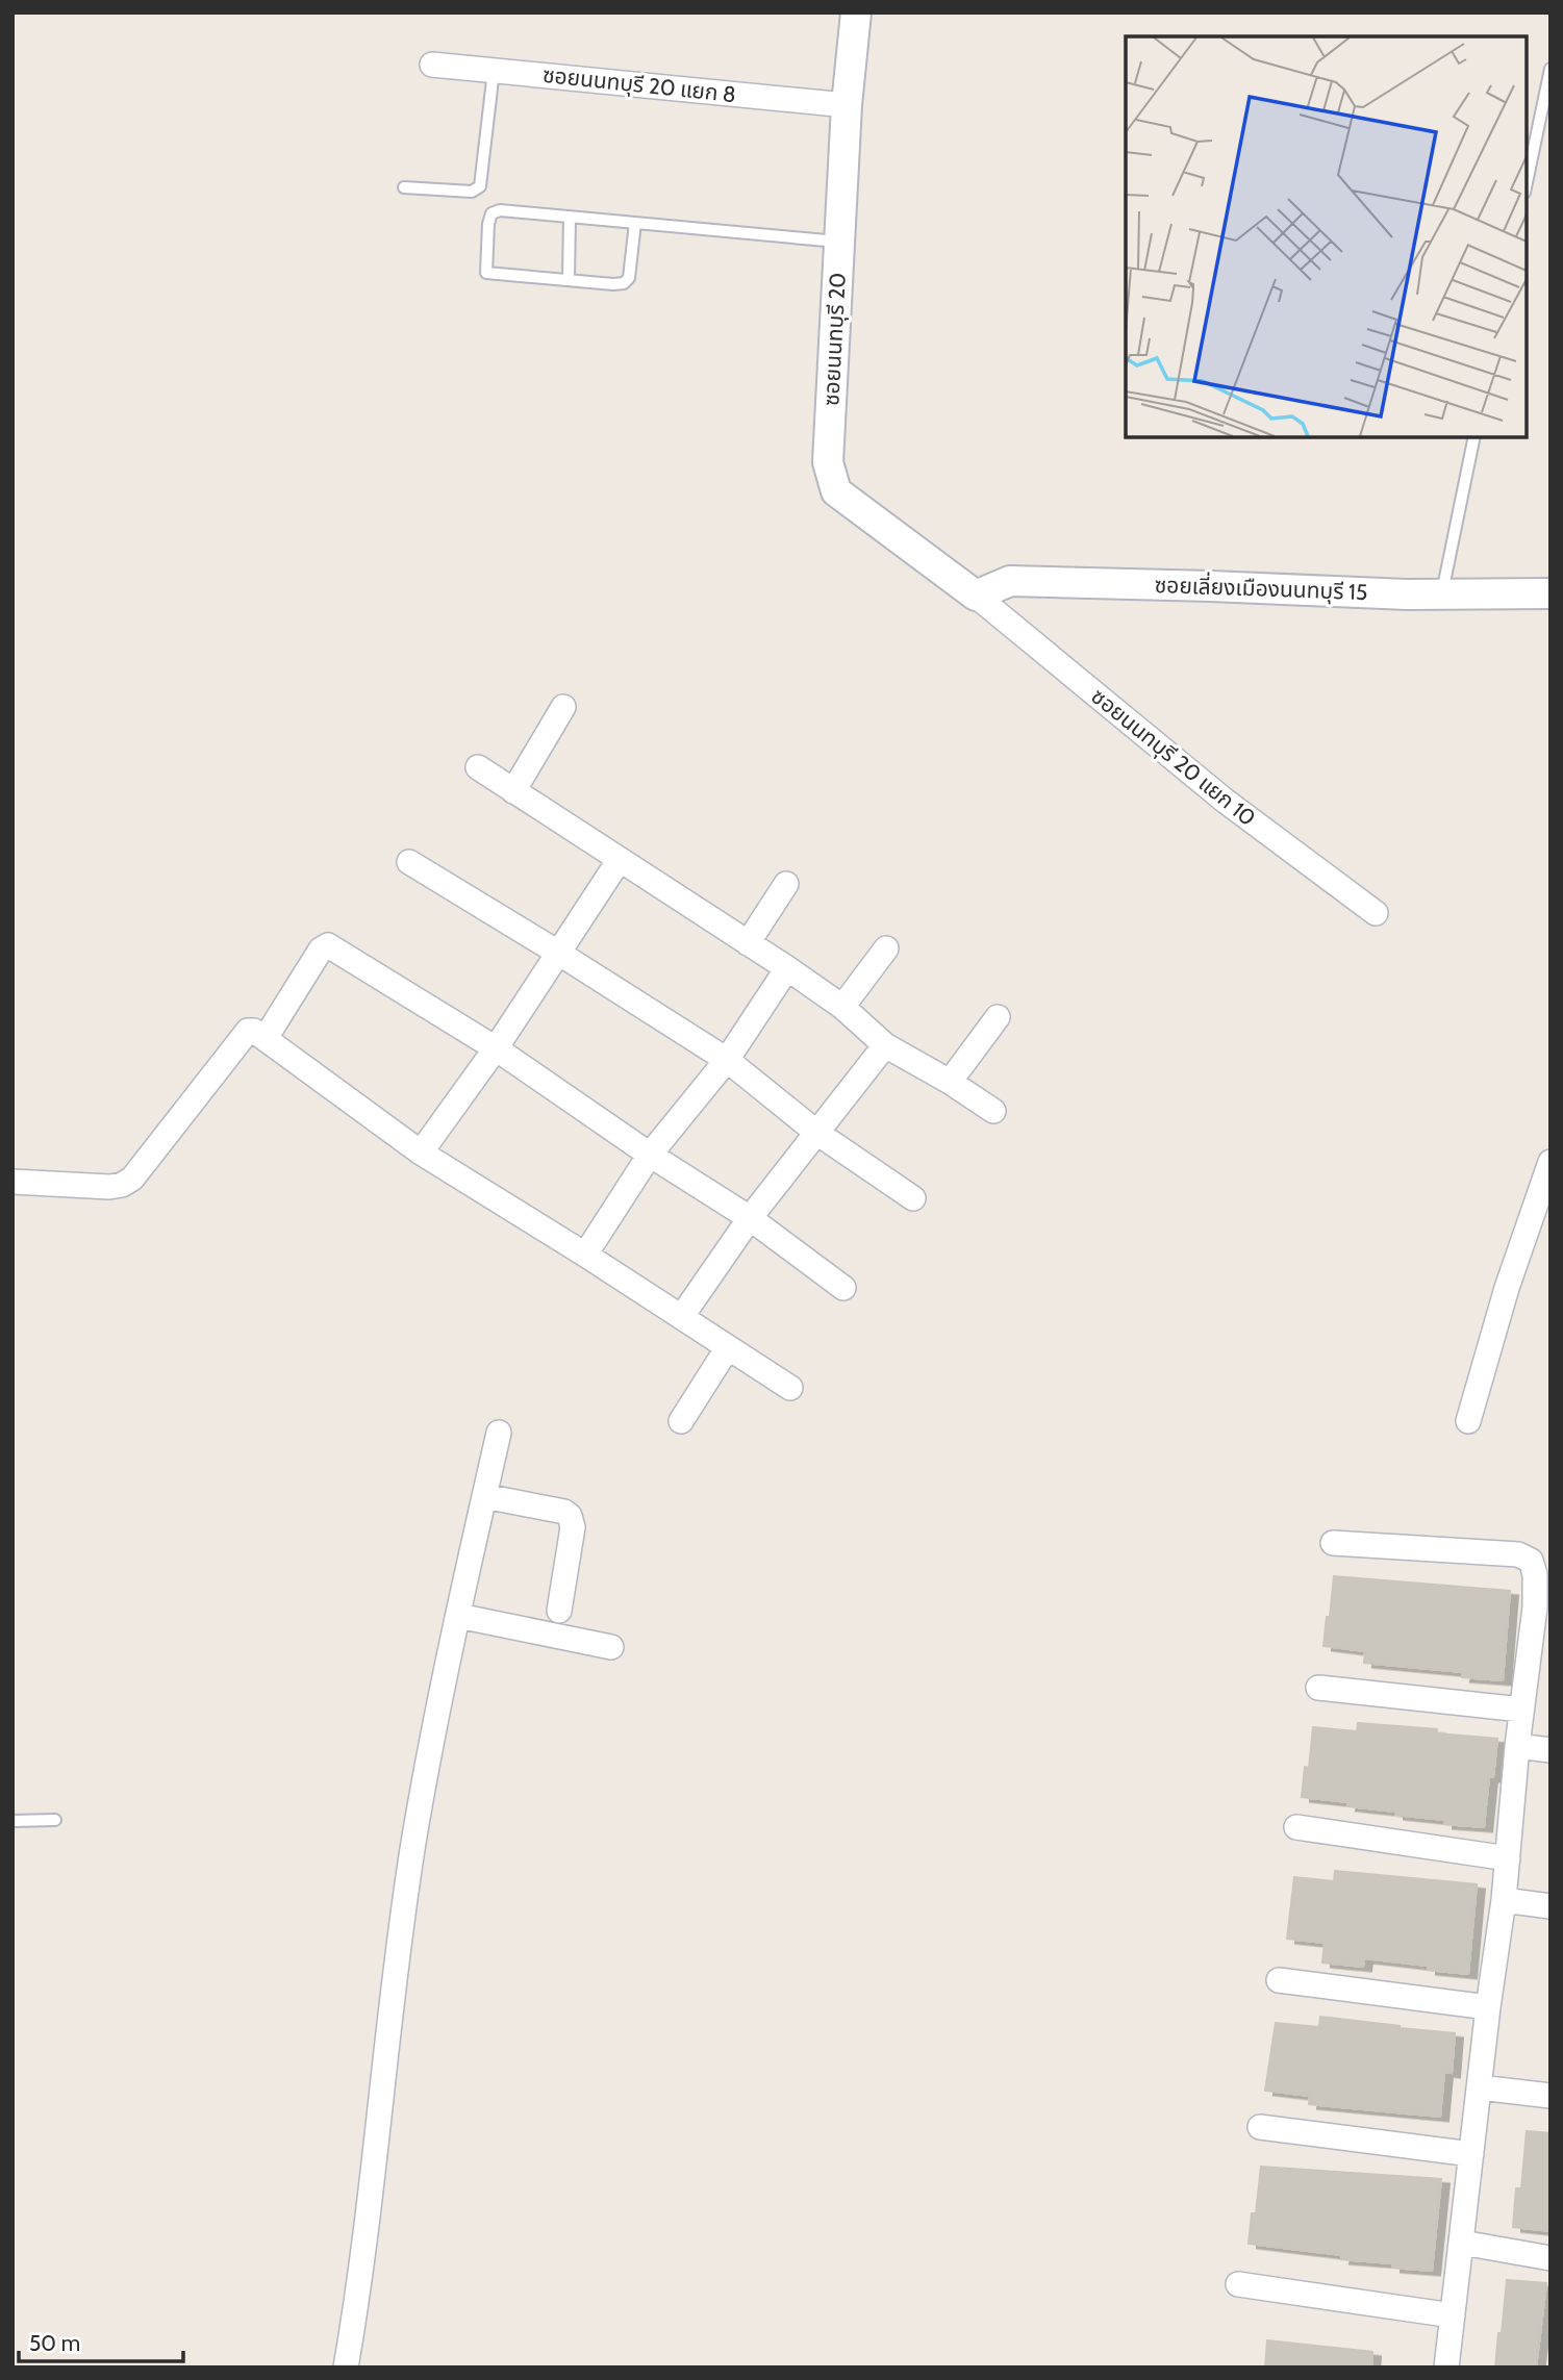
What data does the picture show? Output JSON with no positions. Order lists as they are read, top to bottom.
{
  "streets": {
    "street": [
      "ซอยนนทบุรี 20 แยก 8",
      "ซอยนนทบุรี 20",
      "ซอยเลี่ยงเมืองนนทบุรี 15",
      "ซอยนนทบุรี 20 แยก 10"
    ]
  },
  "crossings": [
    ["ซอยนนทบุรี 20 แยก 8", "ซอยนนทบุรี 20"],
    ["ซอยนนทบุรี 20", "ซอยเลี่ยงเมืองนนทบุรี 15"],
    ["ซอยนนทบุรี 20", "ซอยนนทบุรี 20 แยก 10"],
    ["ซอยเลี่ยงเมืองนนทบุรี 15", "ซอยนนทบุรี 20 แยก 10"]
  ],
  "scale_bar": "50 m"
}
